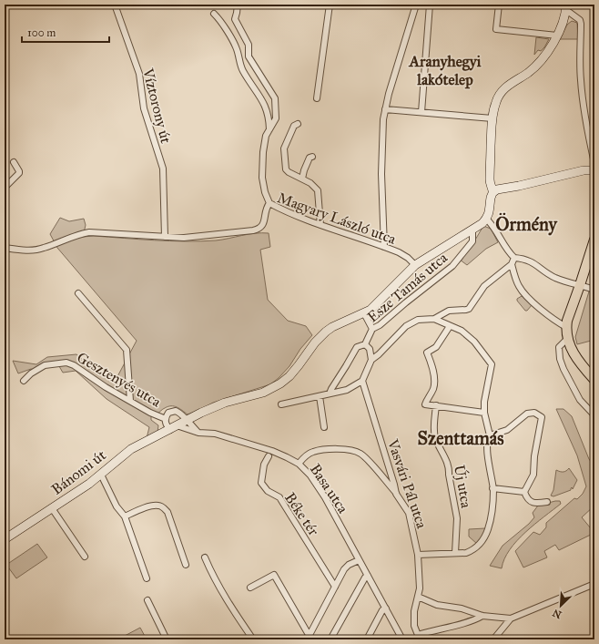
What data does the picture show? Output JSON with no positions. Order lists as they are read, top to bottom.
{
  "streets": {
    "main road": ["Bánomi út"],
    "street": [
      "Víztorony út",
      "Magyary László utca",
      "Esze Tamás utca",
      "Gesztenyés utca",
      "Vasvári Pál utca",
      "Új utca",
      "Basa utca",
      "Béke tér"
    ]
  },
  "crossings": [
    ["Víztorony út", "Magyary László utca"],
    ["Magyary László utca", "Bánomi út"],
    ["Esze Tamás utca", "Bánomi út"],
    ["Bánomi út", "Basa utca"]
  ],
  "districts": ["Aranyhegyi lakótelep", "Örmény", "Szenttamás"],
  "scale_bar": "100 m",
  "north": "bottom left"
}
